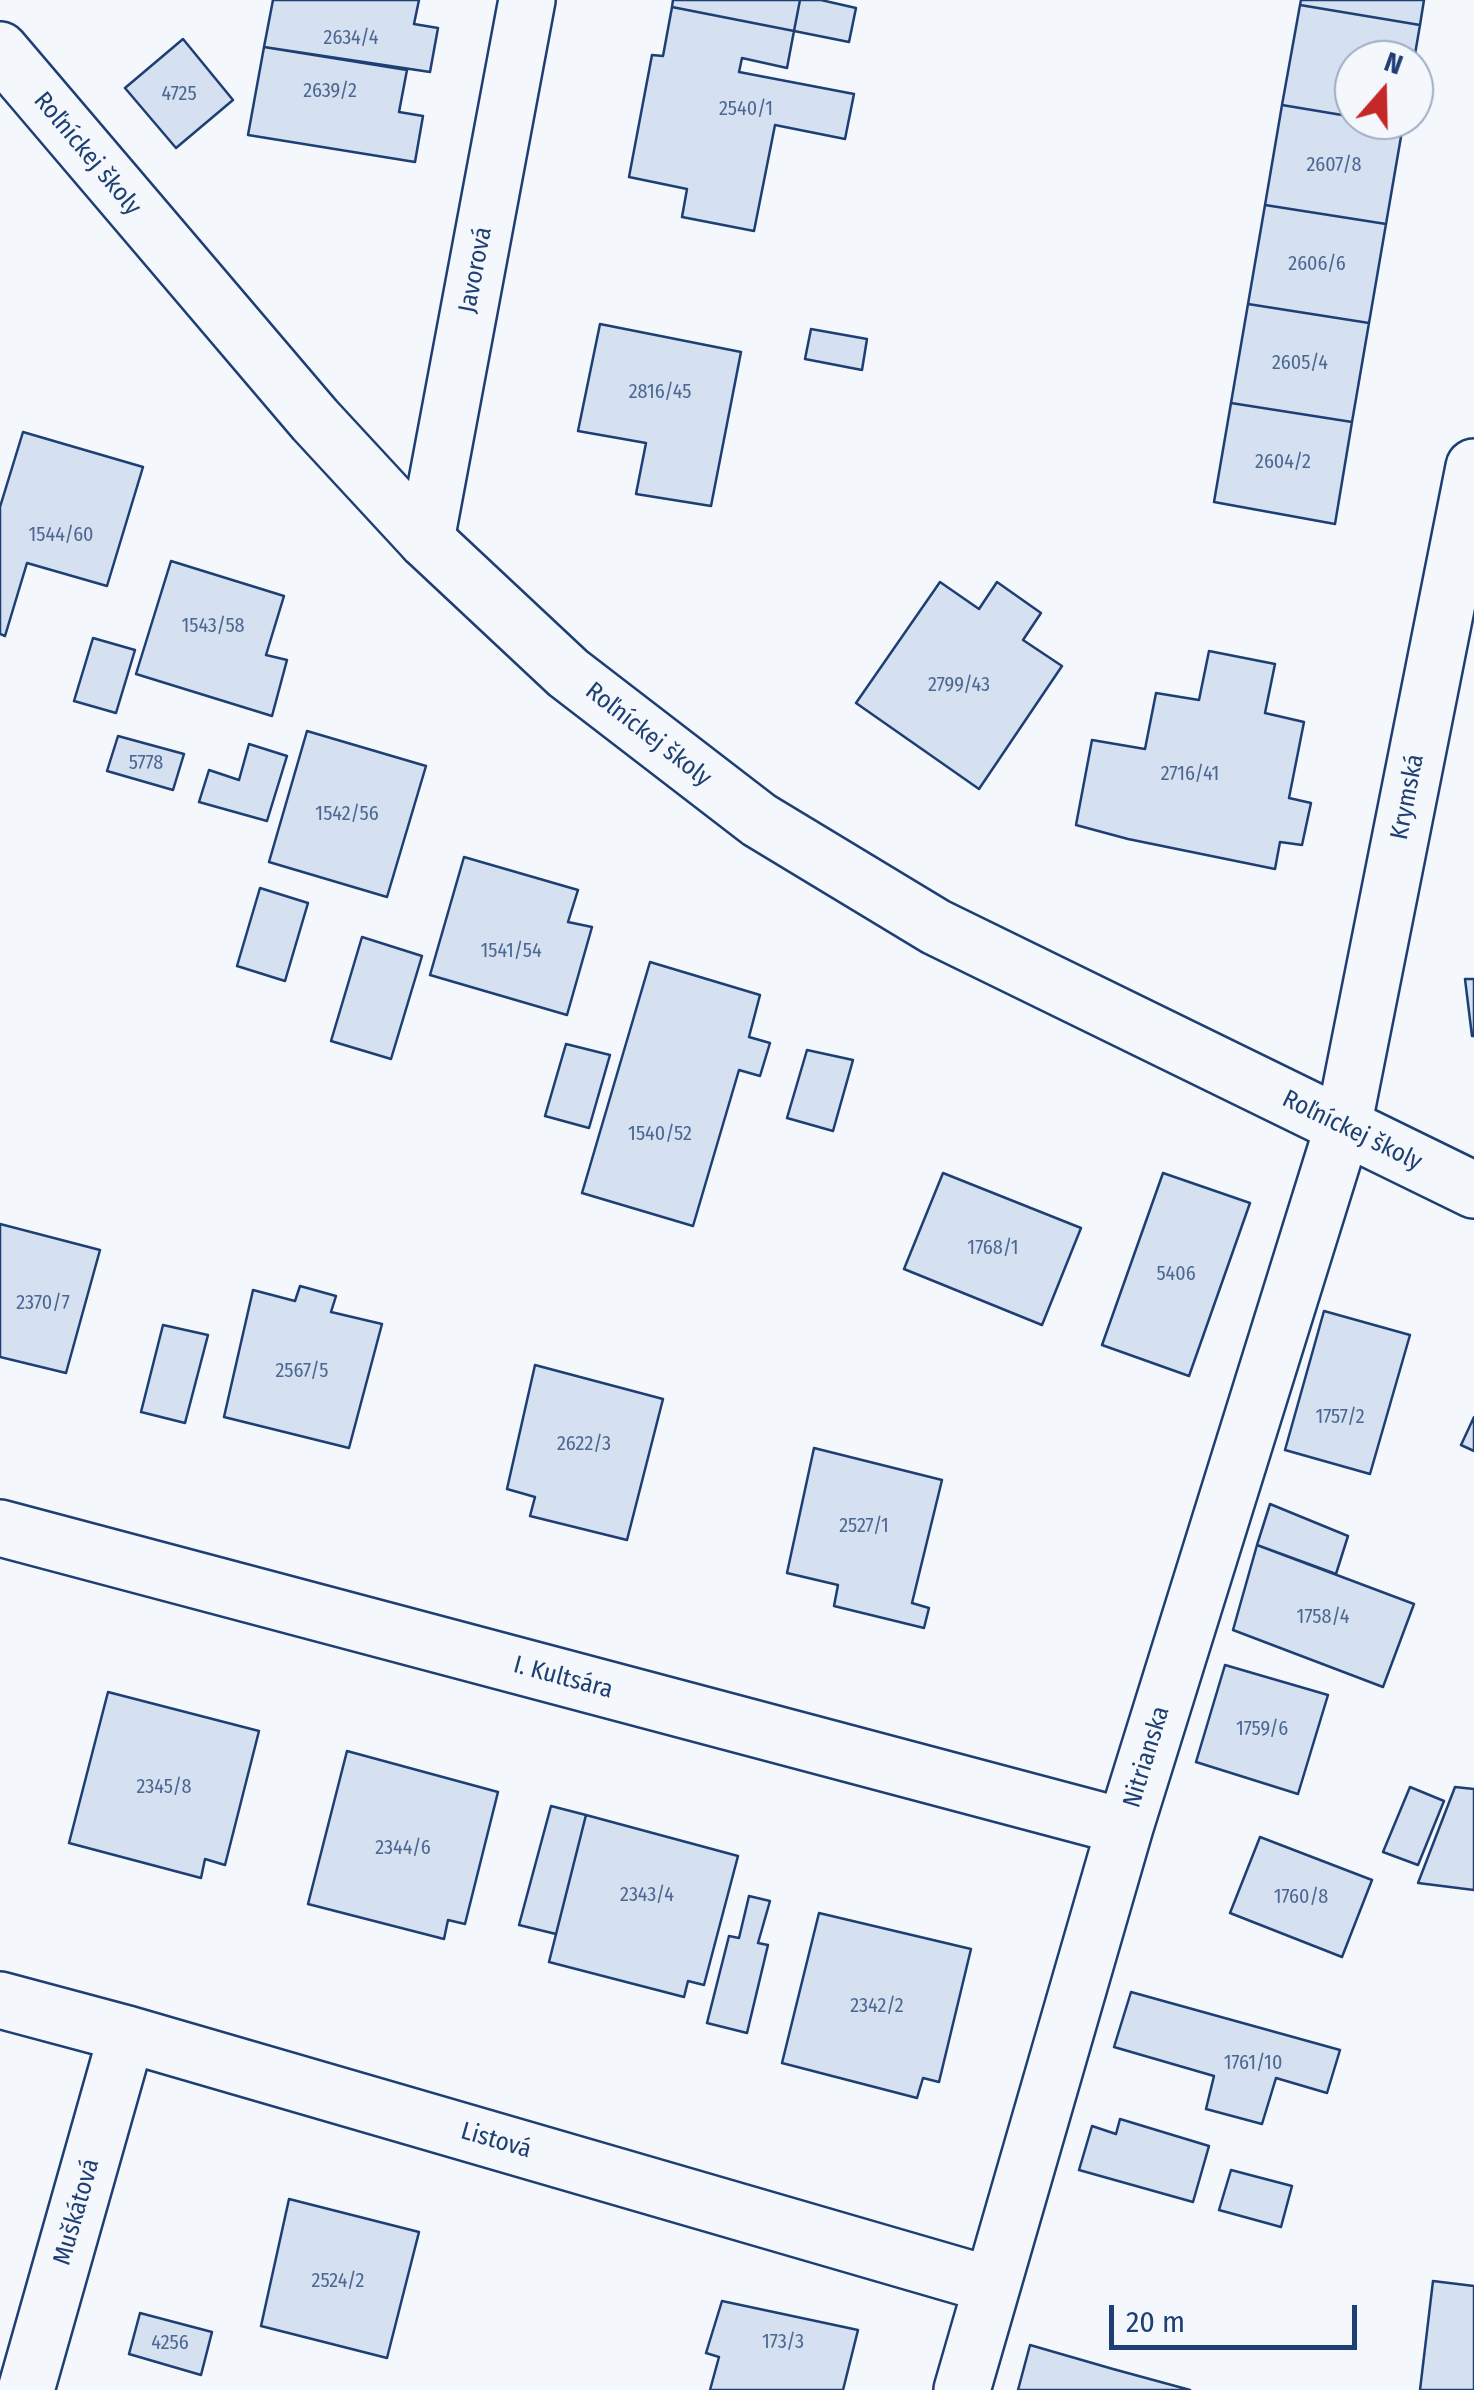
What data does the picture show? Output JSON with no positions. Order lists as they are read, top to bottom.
{
  "streets": {
    "street": [
      "Roľníckej školy",
      "Javorová",
      "Krymská",
      "I. Kultsára",
      "Nitrianska",
      "Listová",
      "Muškátová"
    ]
  },
  "crossings": [
    ["Roľníckej školy", "Javorová"],
    ["Roľníckej školy", "Krymská"],
    ["Roľníckej školy", "Nitrianska"],
    ["Krymská", "Nitrianska"],
    ["I. Kultsára", "Nitrianska"],
    ["Nitrianska", "Listová"],
    ["Listová", "Muškátová"]
  ],
  "house_numbers": [
    "2634/4",
    "2639/2",
    "4725",
    "2540/1",
    "2607/8",
    "2606/6",
    "2605/4",
    "2816/45",
    "2604/2",
    "1544/60",
    "1543/58",
    "2799/43",
    "5778",
    "2716/41",
    "1542/56",
    "1541/54",
    "1540/52",
    "1768/1",
    "5406",
    "2370/7",
    "2567/5",
    "1757/2",
    "2622/3",
    "2527/1",
    "1758/4",
    "1759/6",
    "2345/8",
    "2344/6",
    "2343/4",
    "1760/8",
    "2342/2",
    "1761/10",
    "2524/2",
    "173/3",
    "4256"
  ],
  "scale_bar": "20 m",
  "north": "top"
}
